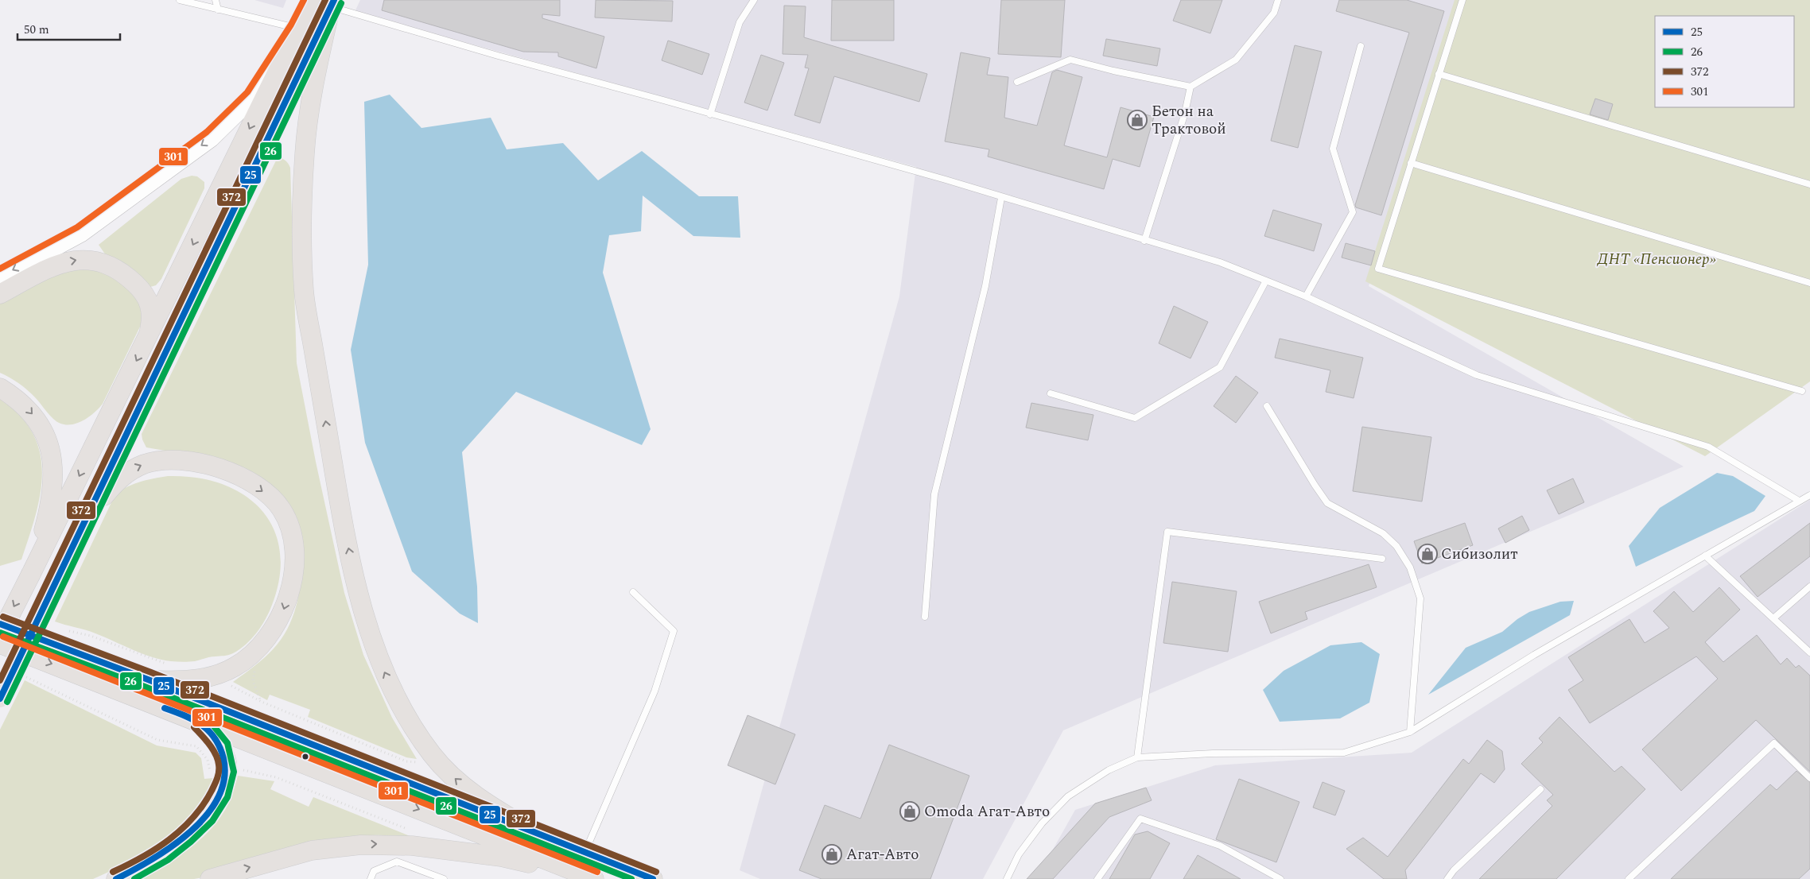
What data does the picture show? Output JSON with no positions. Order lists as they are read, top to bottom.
{
  "parks": ["ДНТ «Пенсионер»"],
  "places": {
    "shop": [
      "Бетон на Трактовой",
      "Сибизолит",
      "Omoda Агат-Авто",
      "Агат-Авто"
    ]
  },
  "lines": [
    "transit line 25",
    "transit line 372",
    "transit line 301",
    "transit line 26"
  ],
  "legend": [
    "25",
    "26",
    "372",
    "301"
  ],
  "scale_bar": "50 m"
}
